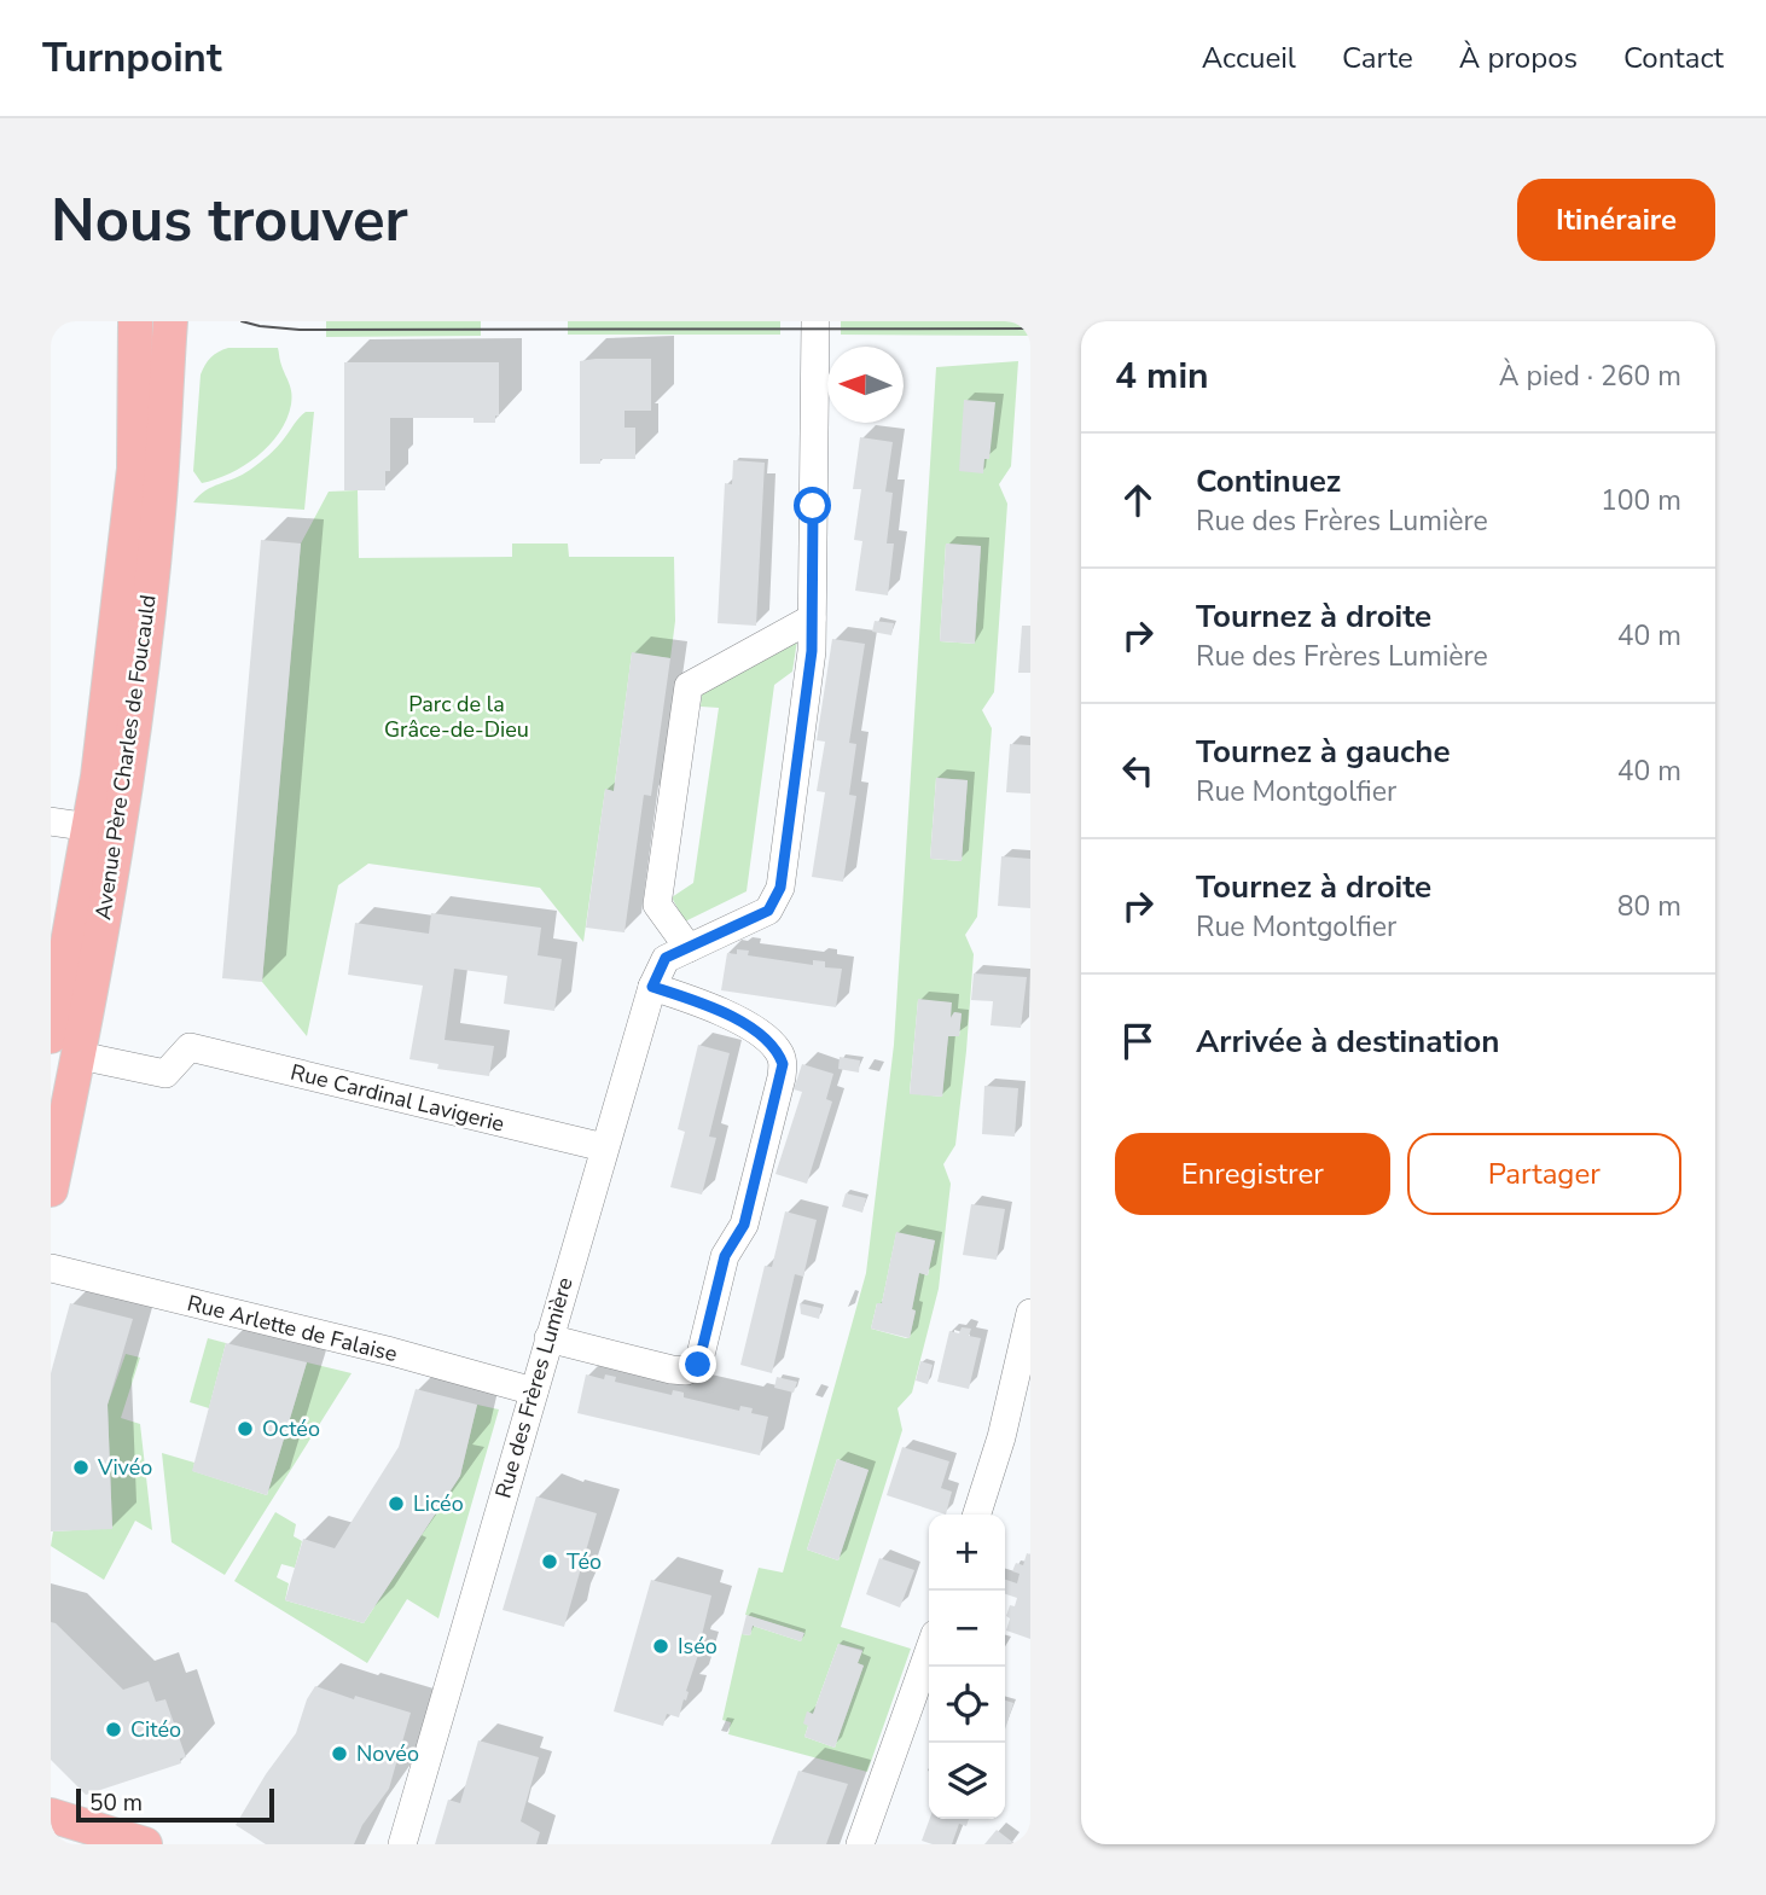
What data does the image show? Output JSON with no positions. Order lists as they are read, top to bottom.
{
  "streets": {
    "main road": ["Avenue Père Charles de Foucauld"],
    "street": ["Rue Cardinal Lavigerie", "Rue Arlette de Falaise", "Rue des Frères Lumière"]
  },
  "crossings": [
    ["Avenue Père Charles de Foucauld", "Rue Cardinal Lavigerie"],
    ["Rue Cardinal Lavigerie", "Rue des Frères Lumière"],
    ["Rue Arlette de Falaise", "Rue des Frères Lumière"]
  ],
  "parks": ["Parc de la Grâce-de-Dieu"],
  "places": [
    "Octéo",
    "Vivéo",
    "Licéo",
    "Téo",
    "Iséo",
    "Citéo",
    "Novéo"
  ],
  "scale_bar": "50 m",
  "north": "left",
  "page": {
    "header": "Turnpoint",
    "nav": [
      "Accueil",
      "Carte",
      "À propos",
      "Contact"
    ],
    "buttons": [
      "Itinéraire",
      ["Enregistrer", "Partager"]
    ],
    "title": "Nous trouver",
    "heading": ["4 min", "À pied · 260 m"],
    "list": [
      ["Continuez", "Rue des Frères Lumière", "100 m"],
      ["Tournez à droite", "Rue des Frères Lumière", "40 m"],
      ["Tournez à gauche", "Rue Montgolfier", "40 m"],
      ["Tournez à droite", "Rue Montgolfier", "80 m"],
      "Arrivée à destination"
    ],
    "map_buttons": ["+", "−"],
    "scale": "50 m"
  }
}
